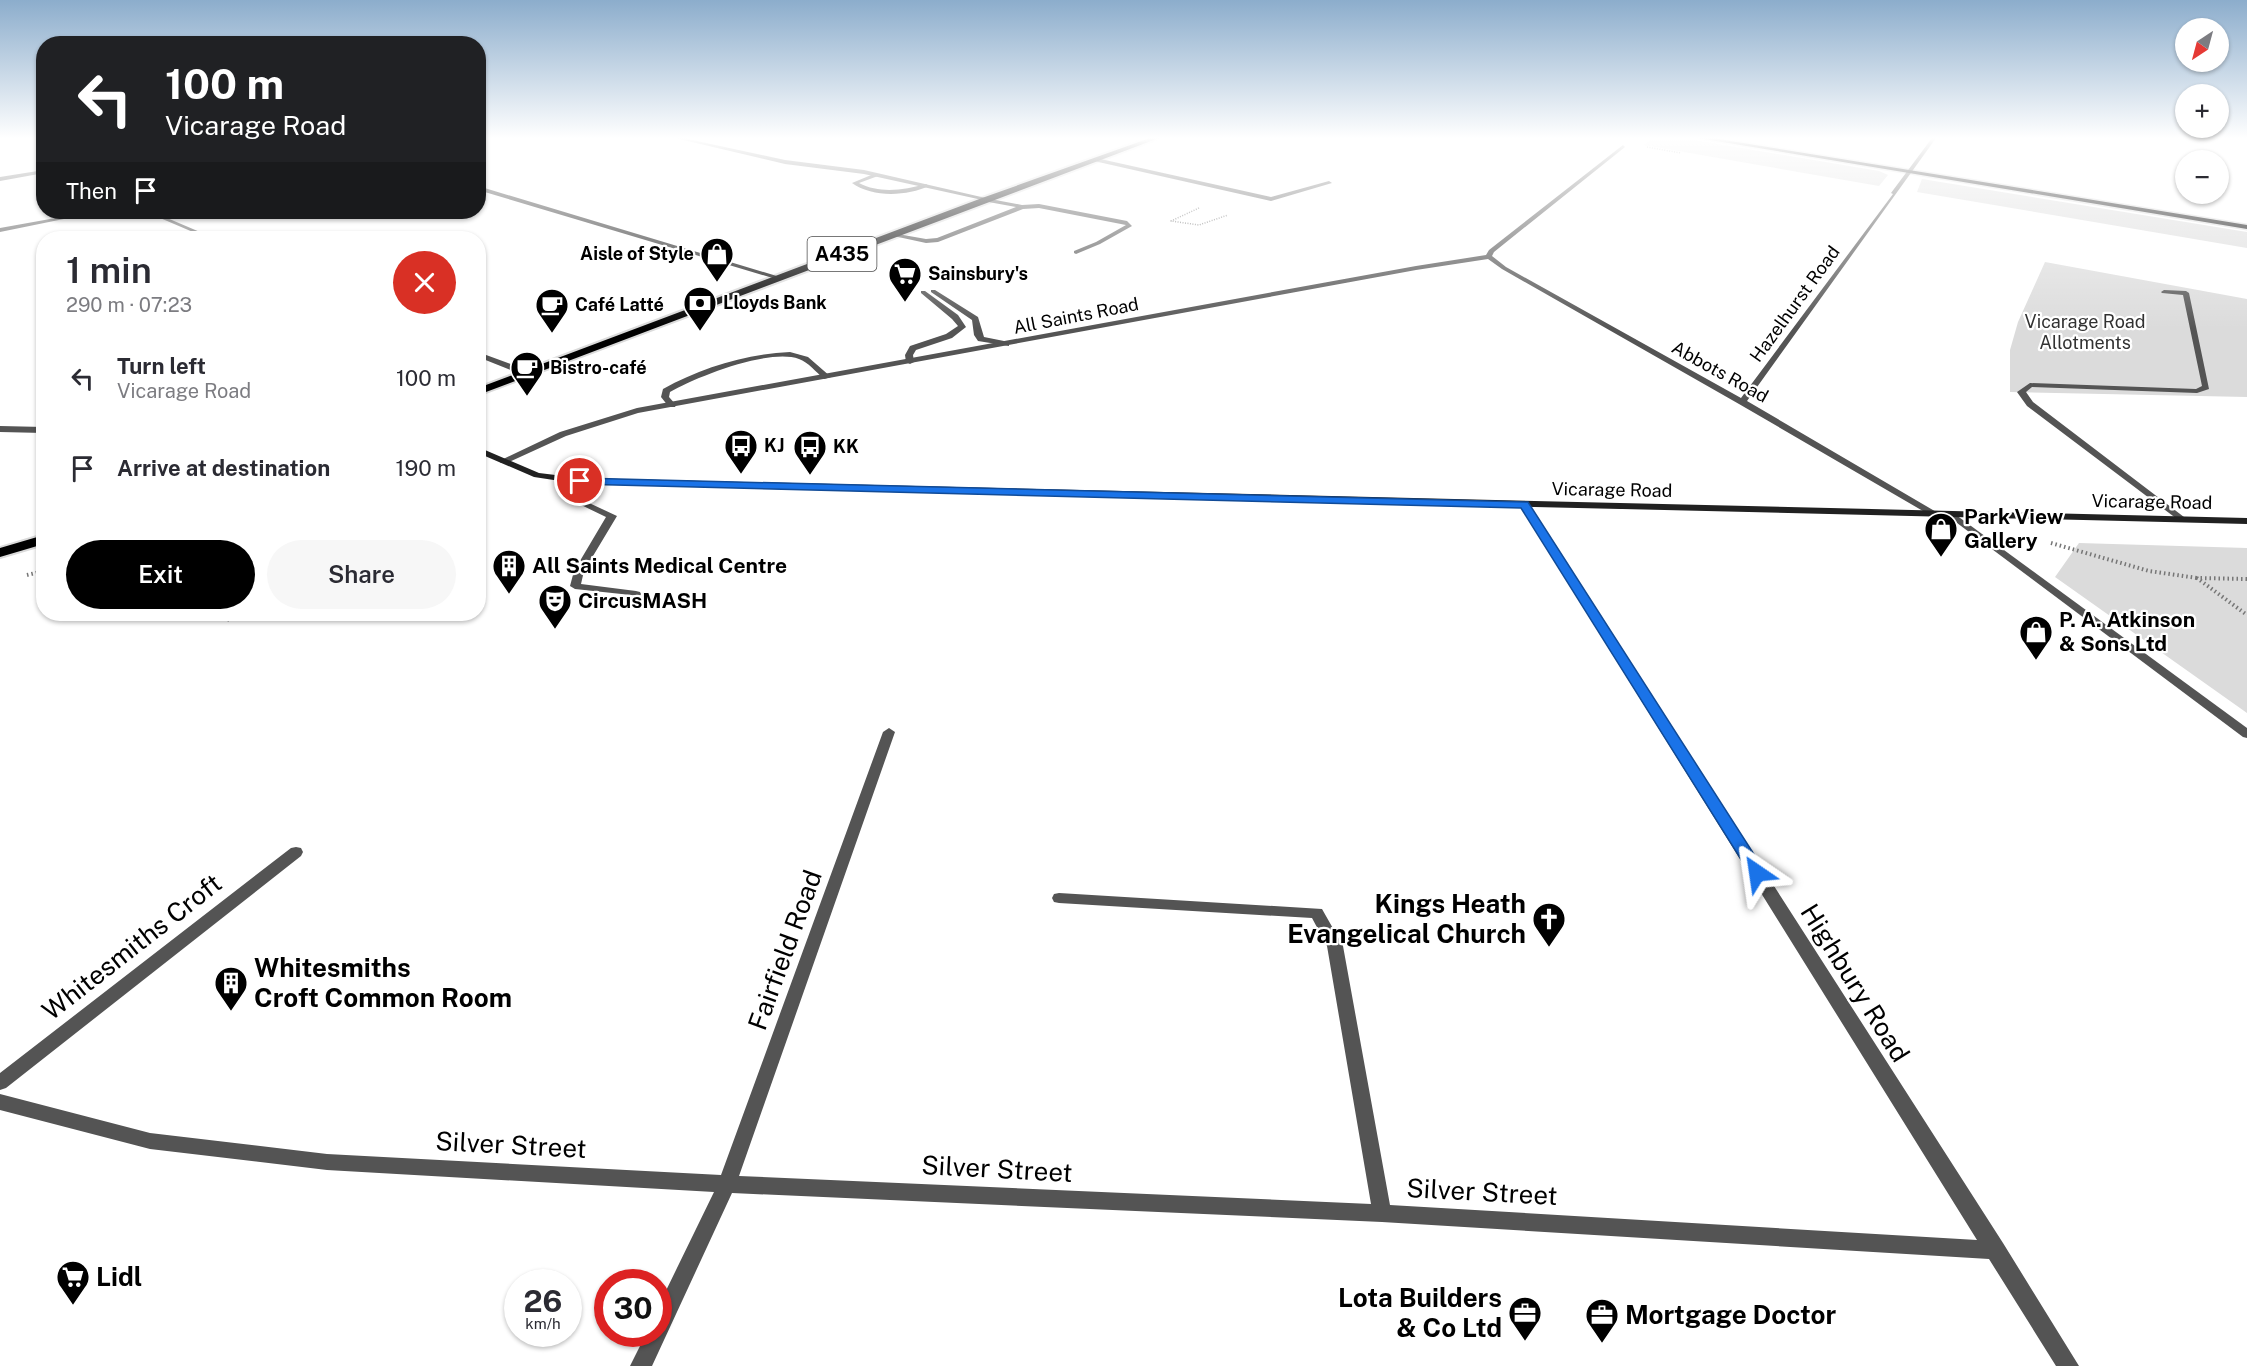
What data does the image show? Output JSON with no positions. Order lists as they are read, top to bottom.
{
  "streets": {
    "highway": ["A435"],
    "main road": ["Vicarage Road"],
    "street": [
      "Hazelhurst Road",
      "All Saints Road",
      "Abbots Road",
      "Whitesmiths Croft",
      "Fairfield Road",
      "Highbury Road",
      "Silver Street"
    ]
  },
  "crossings": [
    ["Hazelhurst Road", "Abbots Road"],
    ["All Saints Road", "Abbots Road"],
    ["All Saints Road", "Vicarage Road"],
    ["Abbots Road", "Vicarage Road"],
    ["Vicarage Road", "Highbury Road"],
    ["Fairfield Road", "Silver Street"],
    ["Highbury Road", "Silver Street"]
  ],
  "parks": ["Vicarage Road Allotments"],
  "places": {
    "shop": ["Aisle of Style", "Park View Gallery", "P. A. Atkinson & Sons Ltd"],
    "supermarket": ["Sainsbury's", "Lidl"],
    "bank": ["Lloyds Bank"],
    "cafe": ["Café Latté", "Bistro-café"],
    "bus stop": ["KJ", "KK"],
    "building": ["All Saints Medical Centre", "Whitesmiths Croft Common Room"],
    "theatre": ["CircusMASH"],
    "church": ["Kings Heath Evangelical Church"],
    "office": ["Lota Builders & Co Ltd", "Mortgage Doctor"]
  },
  "north": "bottom left",
  "page": {
    "map_buttons": ["+", "−"],
    "turn": ["100 m", "Vicarage Road"],
    "then": "Then",
    "heading": ["1 min", "290 m · 07:23"],
    "list": [
      {
        "name": "Turn left",
        "note": "Vicarage Road",
        "value": "100 m"
      },
      {
        "name": "Arrive at destination",
        "value": "190 m"
      }
    ],
    "buttons": ["Exit", "Share"],
    "speed": "26 km/h",
    "limit": "30"
  }
}
